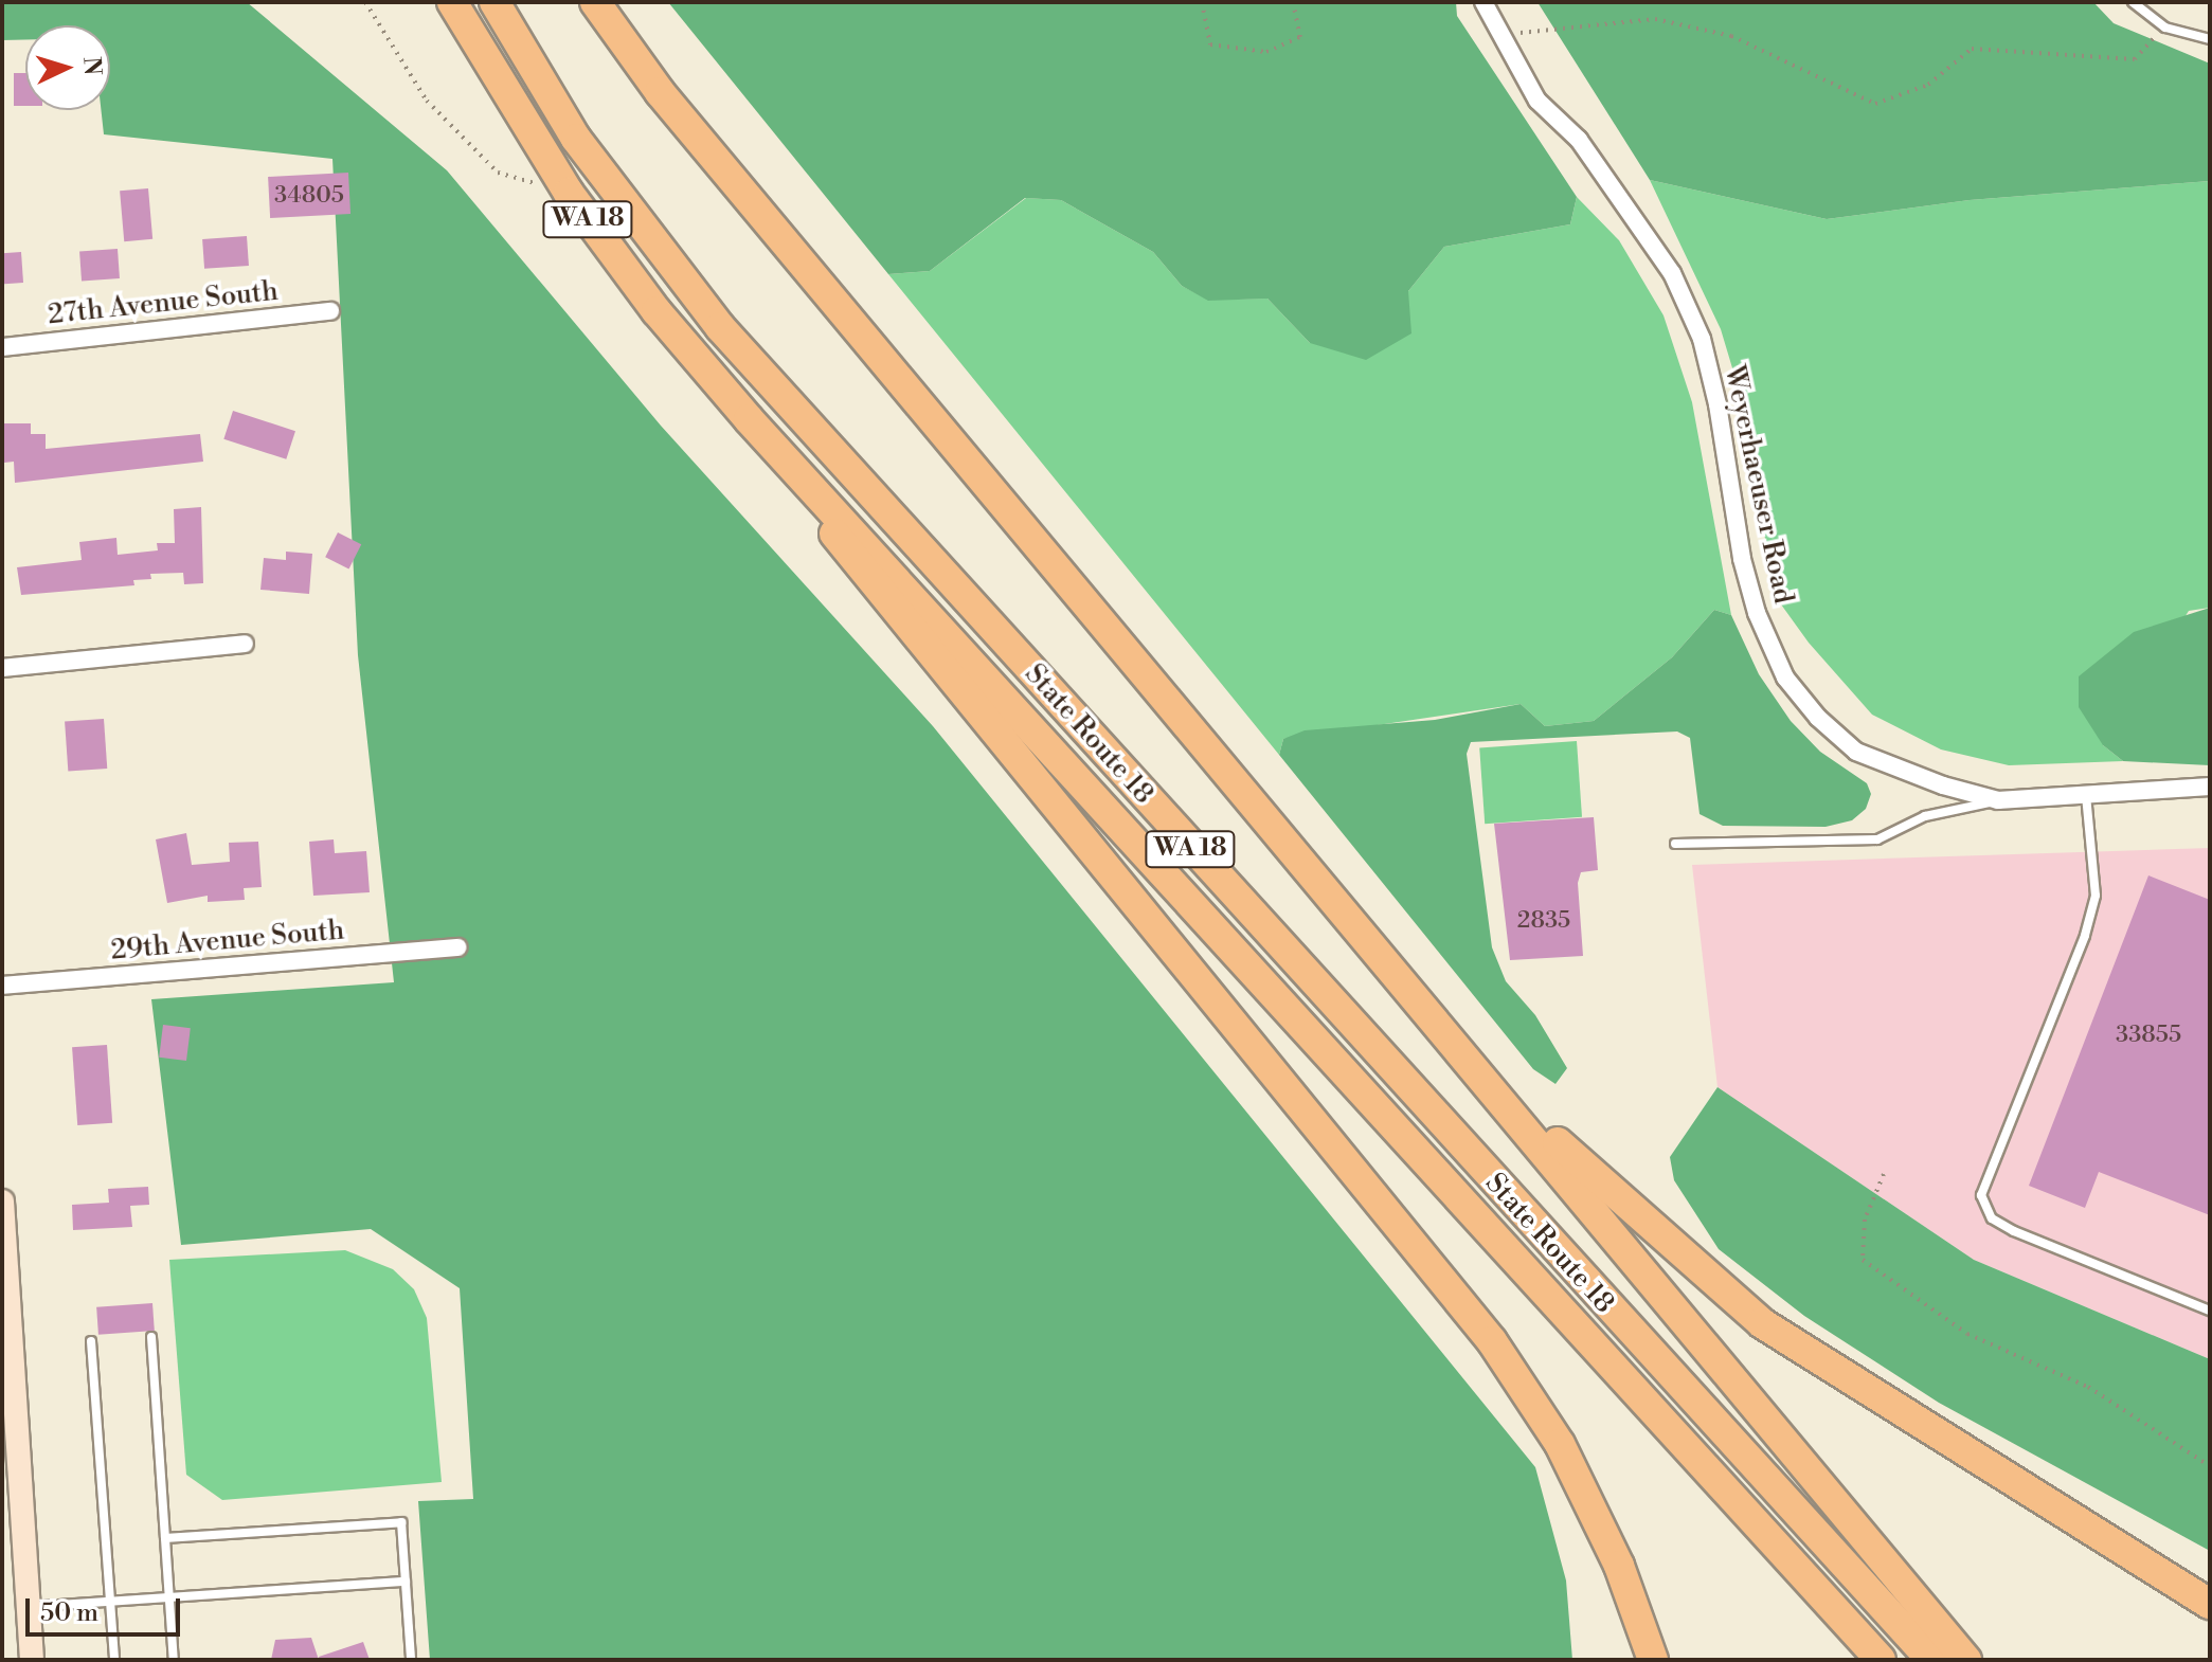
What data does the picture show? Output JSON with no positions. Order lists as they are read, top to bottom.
{
  "streets": {
    "highway": ["WA 18", "State Route 18"],
    "street": ["27th Avenue South", "Weyerhaeuser Road", "29th Avenue South"]
  },
  "house_numbers": ["34805", "2835", "33855"],
  "scale_bar": "50 m",
  "north": "right"
}
